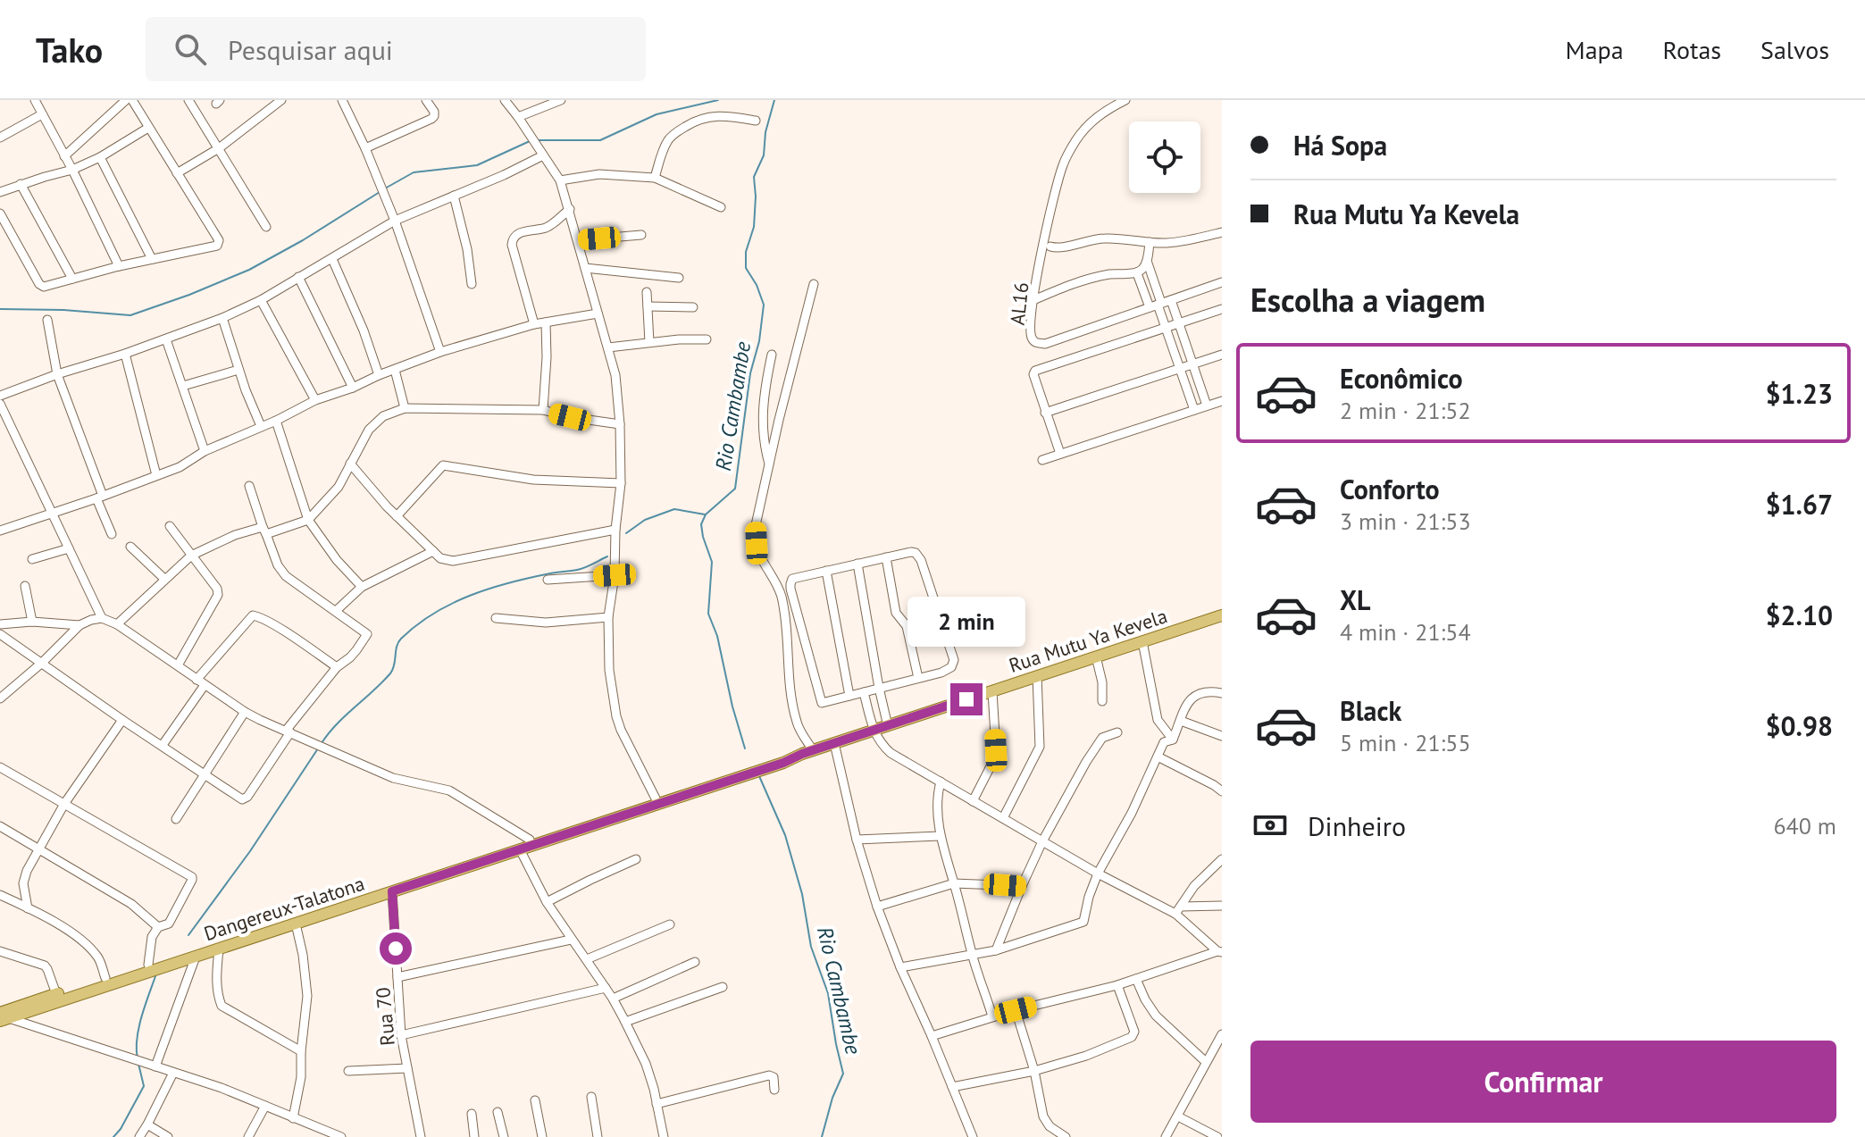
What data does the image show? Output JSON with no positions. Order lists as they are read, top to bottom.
{
  "streets": {
    "main road": ["Rua Mutu Ya Kevela", "Dangereux-Talatona"],
    "street": ["AL16", "Rua 70"]
  },
  "crossings": [
    ["Rua Mutu Ya Kevela", "Dangereux-Talatona"],
    ["Dangereux-Talatona", "Rua 70"]
  ],
  "water": ["Rio Cambambe"],
  "page": {
    "header": "Tako",
    "search": "Pesquisar aqui",
    "nav": ["Mapa", "Rotas", "Salvos"],
    "banner": ["Há Sopa", "Rua Mutu Ya Kevela"],
    "heading": "Escolha a viagem",
    "list": [
      {
        "name": "Econômico",
        "note": "2 min · 21:52",
        "value": "$1.23"
      },
      {
        "name": "Conforto",
        "note": "3 min · 21:53",
        "value": "$1.67"
      },
      {
        "name": "XL",
        "note": "4 min · 21:54",
        "value": "$2.10"
      },
      {
        "name": "Black",
        "note": "5 min · 21:55",
        "value": "$0.98"
      }
    ],
    "bubble": "2 min",
    "pay": ["Dinheiro", "640 m"],
    "buttons": "Confirmar"
  }
}
